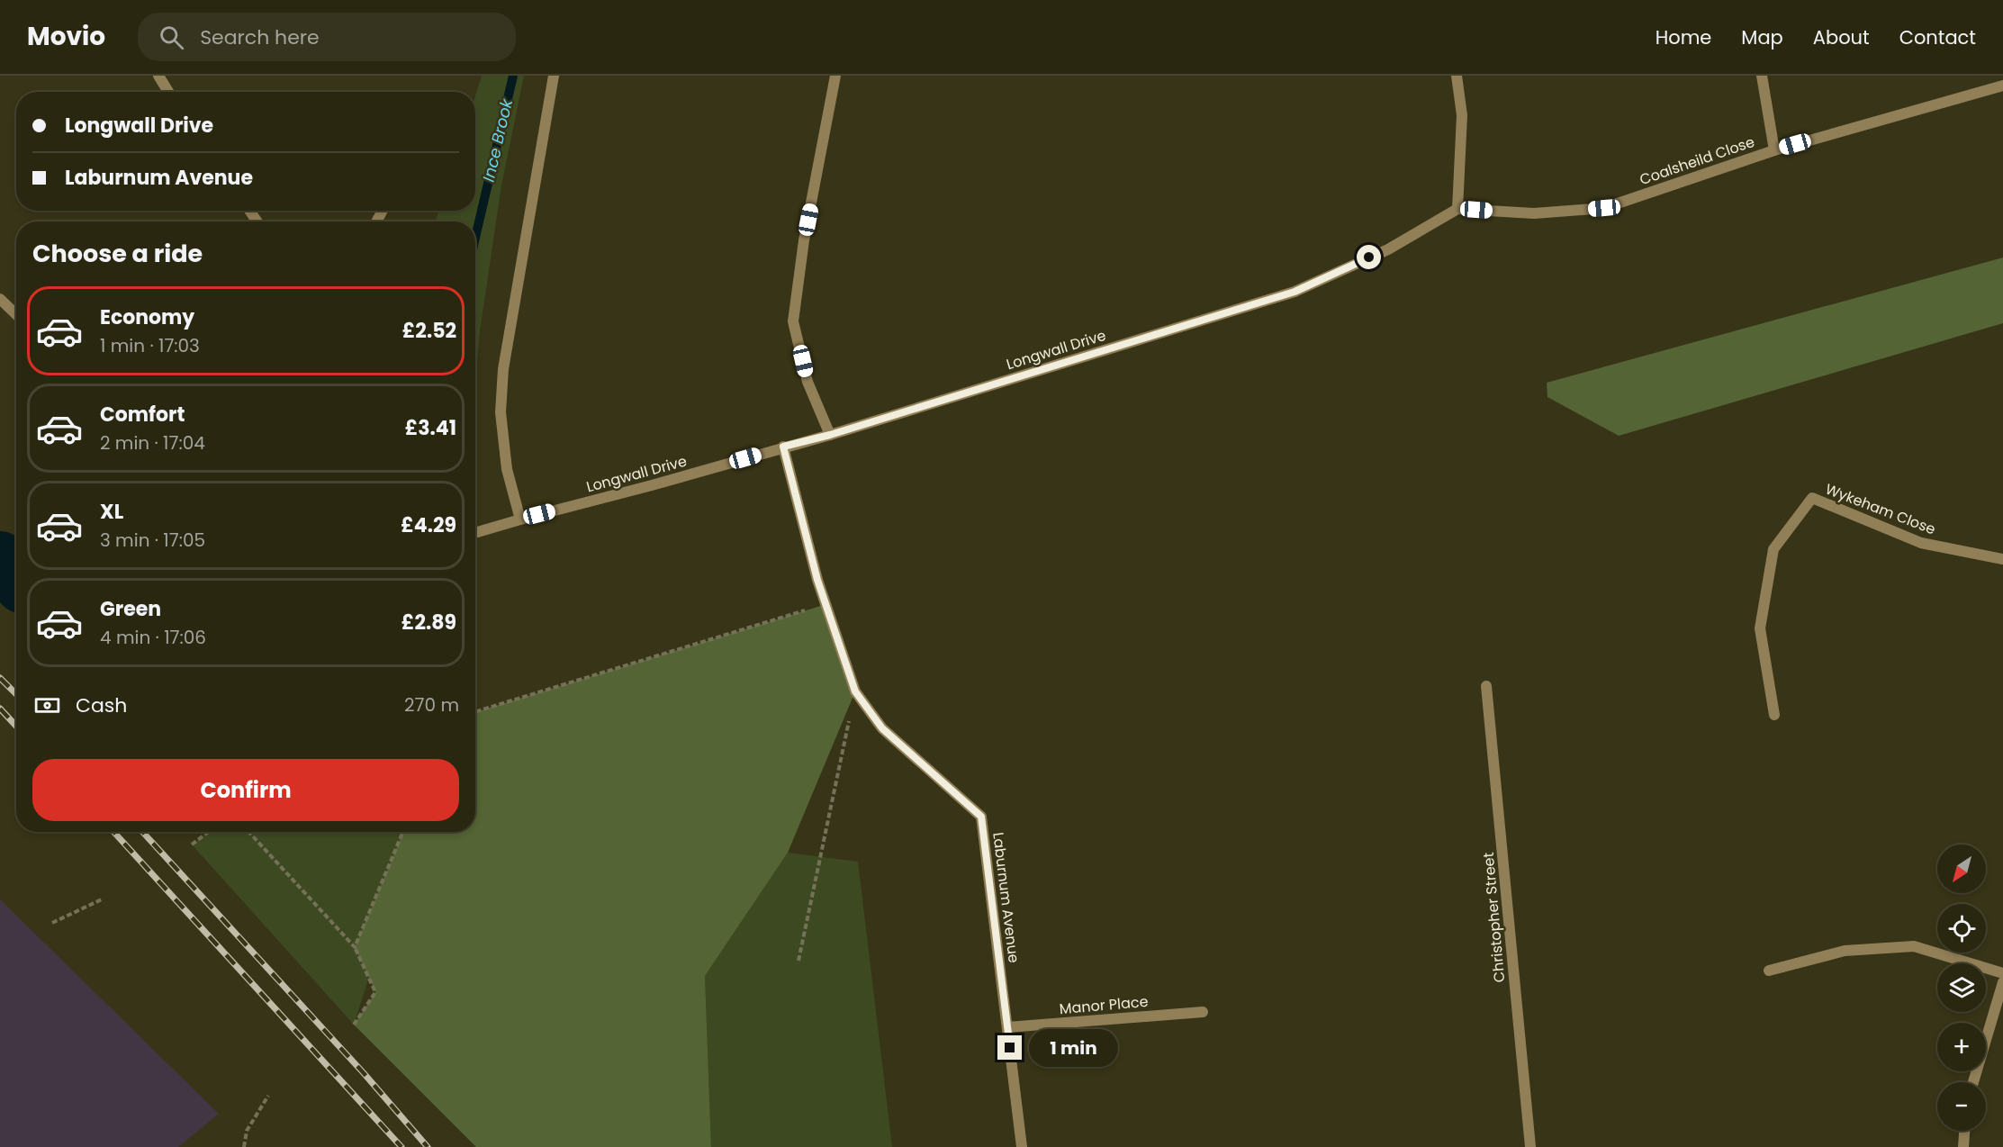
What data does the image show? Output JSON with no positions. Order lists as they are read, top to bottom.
{
  "streets": {
    "street": [
      "Coalsheild Close",
      "Longwall Drive",
      "Wykeham Close",
      "Laburnum Avenue",
      "Christopher Street",
      "Manor Place"
    ]
  },
  "crossings": [
    ["Coalsheild Close", "Longwall Drive"],
    ["Longwall Drive", "Laburnum Avenue"],
    ["Laburnum Avenue", "Manor Place"]
  ],
  "water": ["Ince Brook"],
  "north": "bottom left",
  "page": {
    "header": "Movio",
    "search": "Search here",
    "nav": [
      "Home",
      "Map",
      "About",
      "Contact"
    ],
    "banner": ["Longwall Drive", "Laburnum Avenue"],
    "heading": "Choose a ride",
    "list": [
      {
        "name": "Economy",
        "note": "1 min · 17:03",
        "value": "£2.52"
      },
      {
        "name": "Comfort",
        "note": "2 min · 17:04",
        "value": "£3.41"
      },
      {
        "name": "XL",
        "note": "3 min · 17:05",
        "value": "£4.29"
      },
      {
        "name": "Green",
        "note": "4 min · 17:06",
        "value": "£2.89"
      }
    ],
    "pay": ["Cash", "270 m"],
    "buttons": "Confirm",
    "map_buttons": ["+", "−"],
    "bubble": "1 min"
  }
}
